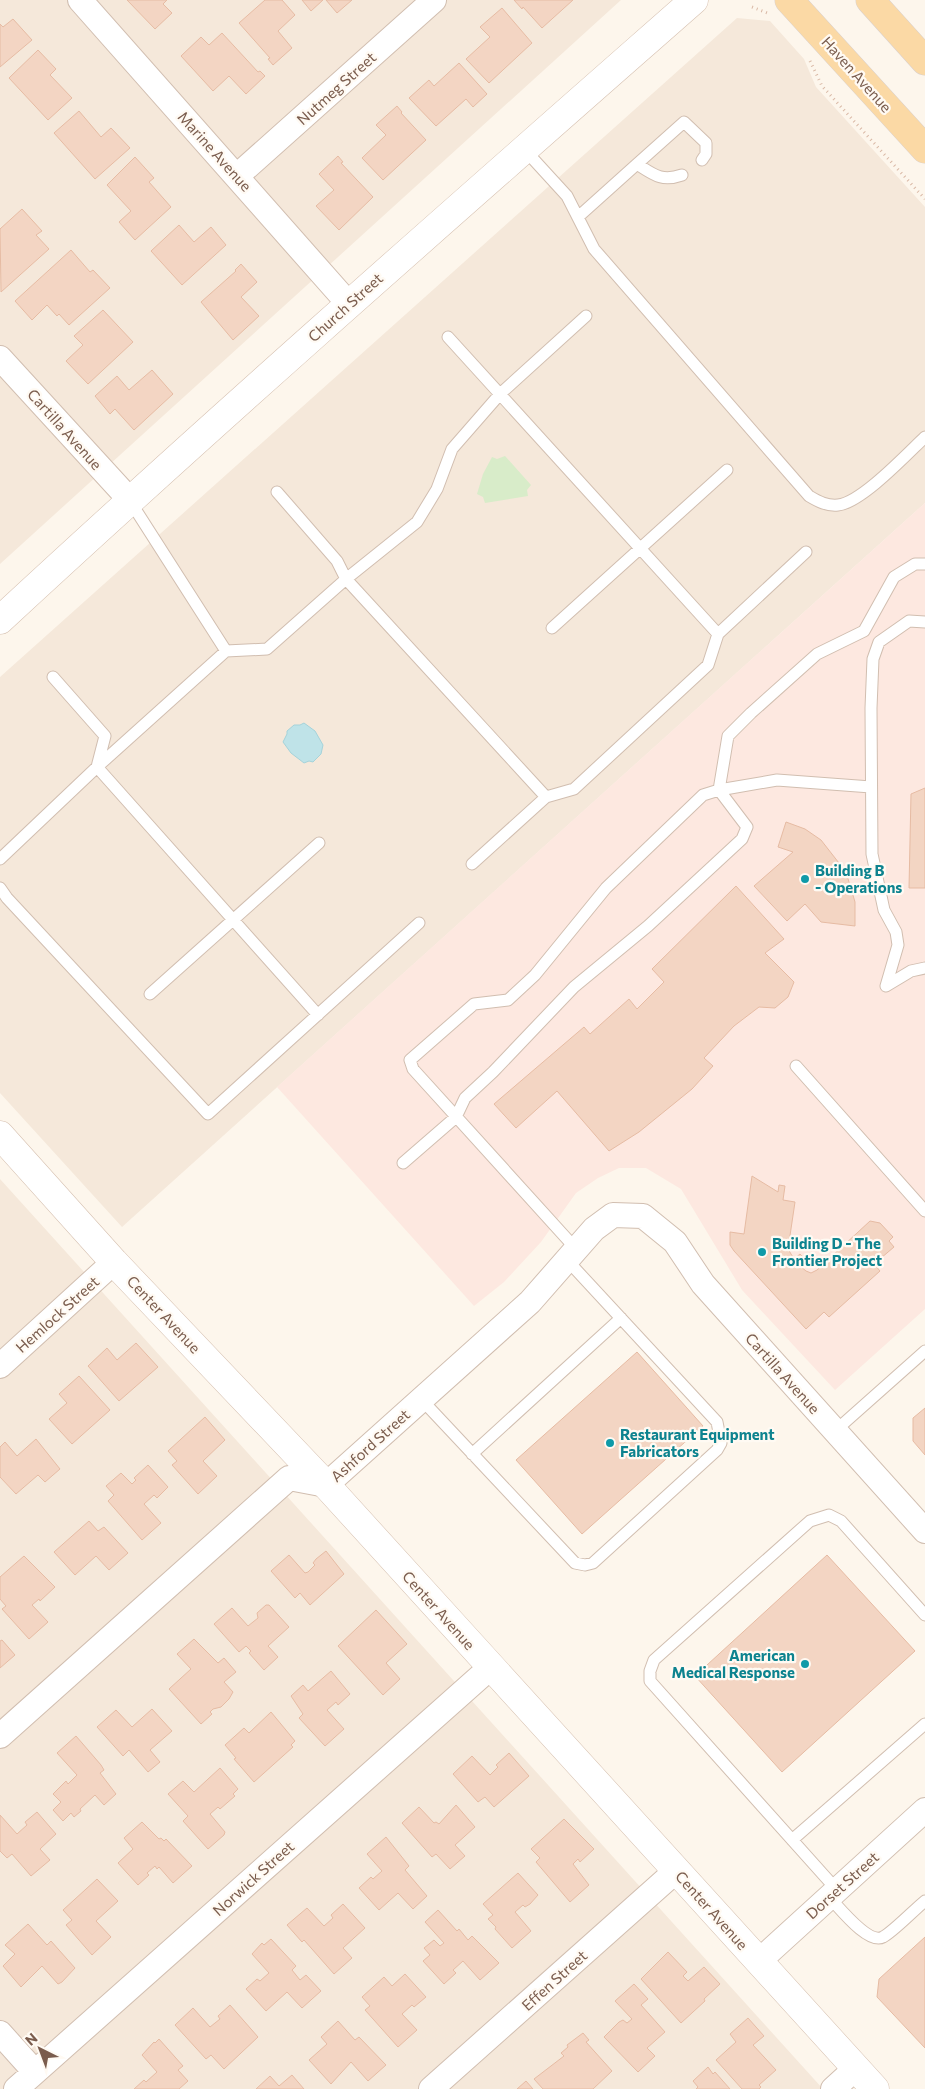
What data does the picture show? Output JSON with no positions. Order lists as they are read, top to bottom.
{
  "streets": {
    "main road": ["Haven Avenue"],
    "street": [
      "Nutmeg Street",
      "Marine Avenue",
      "Church Street",
      "Cartilla Avenue",
      "Hemlock Street",
      "Center Avenue",
      "Ashford Street",
      "Norwick Street",
      "Dorset Street",
      "Effen Street"
    ]
  },
  "crossings": [
    ["Nutmeg Street", "Marine Avenue"],
    ["Marine Avenue", "Church Street"],
    ["Church Street", "Cartilla Avenue"],
    ["Cartilla Avenue", "Ashford Street"],
    ["Hemlock Street", "Center Avenue"],
    ["Center Avenue", "Ashford Street"],
    ["Center Avenue", "Norwick Street"],
    ["Center Avenue", "Dorset Street"],
    ["Center Avenue", "Effen Street"]
  ],
  "places": [
    "Building B - Operations",
    "Building D - The Frontier Project",
    "Restaurant Equipment Fabricators",
    "American Medical Response"
  ],
  "north": "top left"
}
